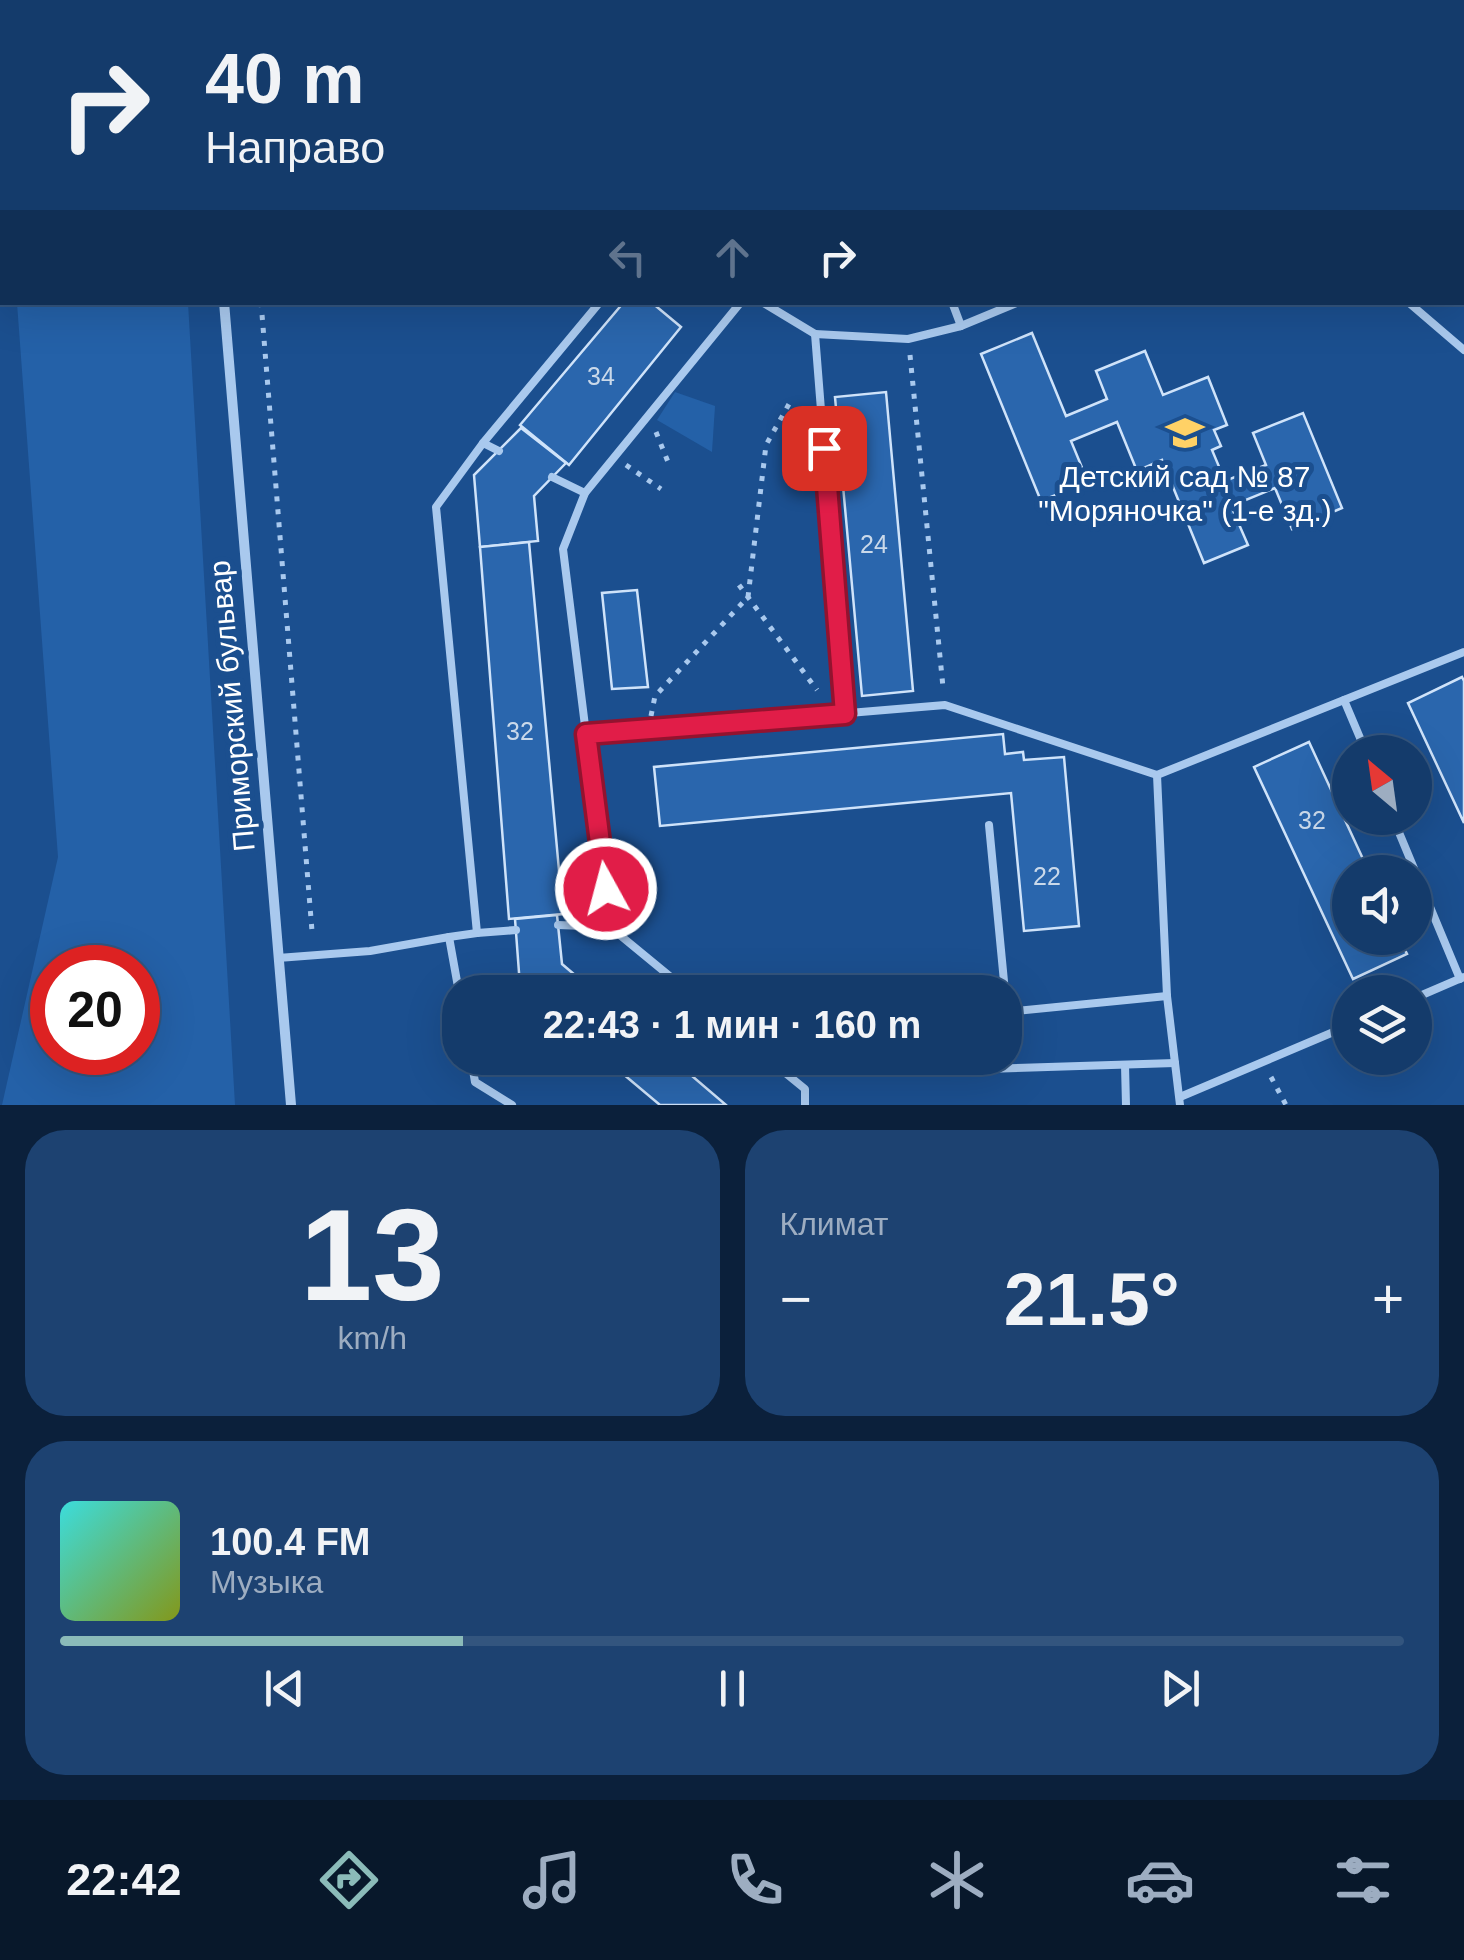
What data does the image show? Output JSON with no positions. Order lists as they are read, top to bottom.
{
  "streets": {
    "street": ["Приморский бульвар"]
  },
  "places": {
    "school or university": ["Детский сад № 87 \"Моряночка\" (1-е зд.)"]
  },
  "house_numbers": [
    "34",
    "24",
    "32",
    "32",
    "22"
  ],
  "north": "top left",
  "page": {
    "turn": ["40 m", "Направо"],
    "limit": "20",
    "trip": "22:43 · 1 мин · 160 m",
    "tile": [
      ["13", "km/h"],
      "Климат"
    ],
    "heat": ["−", "21.5°", "+"],
    "song": ["100.4 FM", "Музыка"],
    "tabs": "22:42"
  }
}
